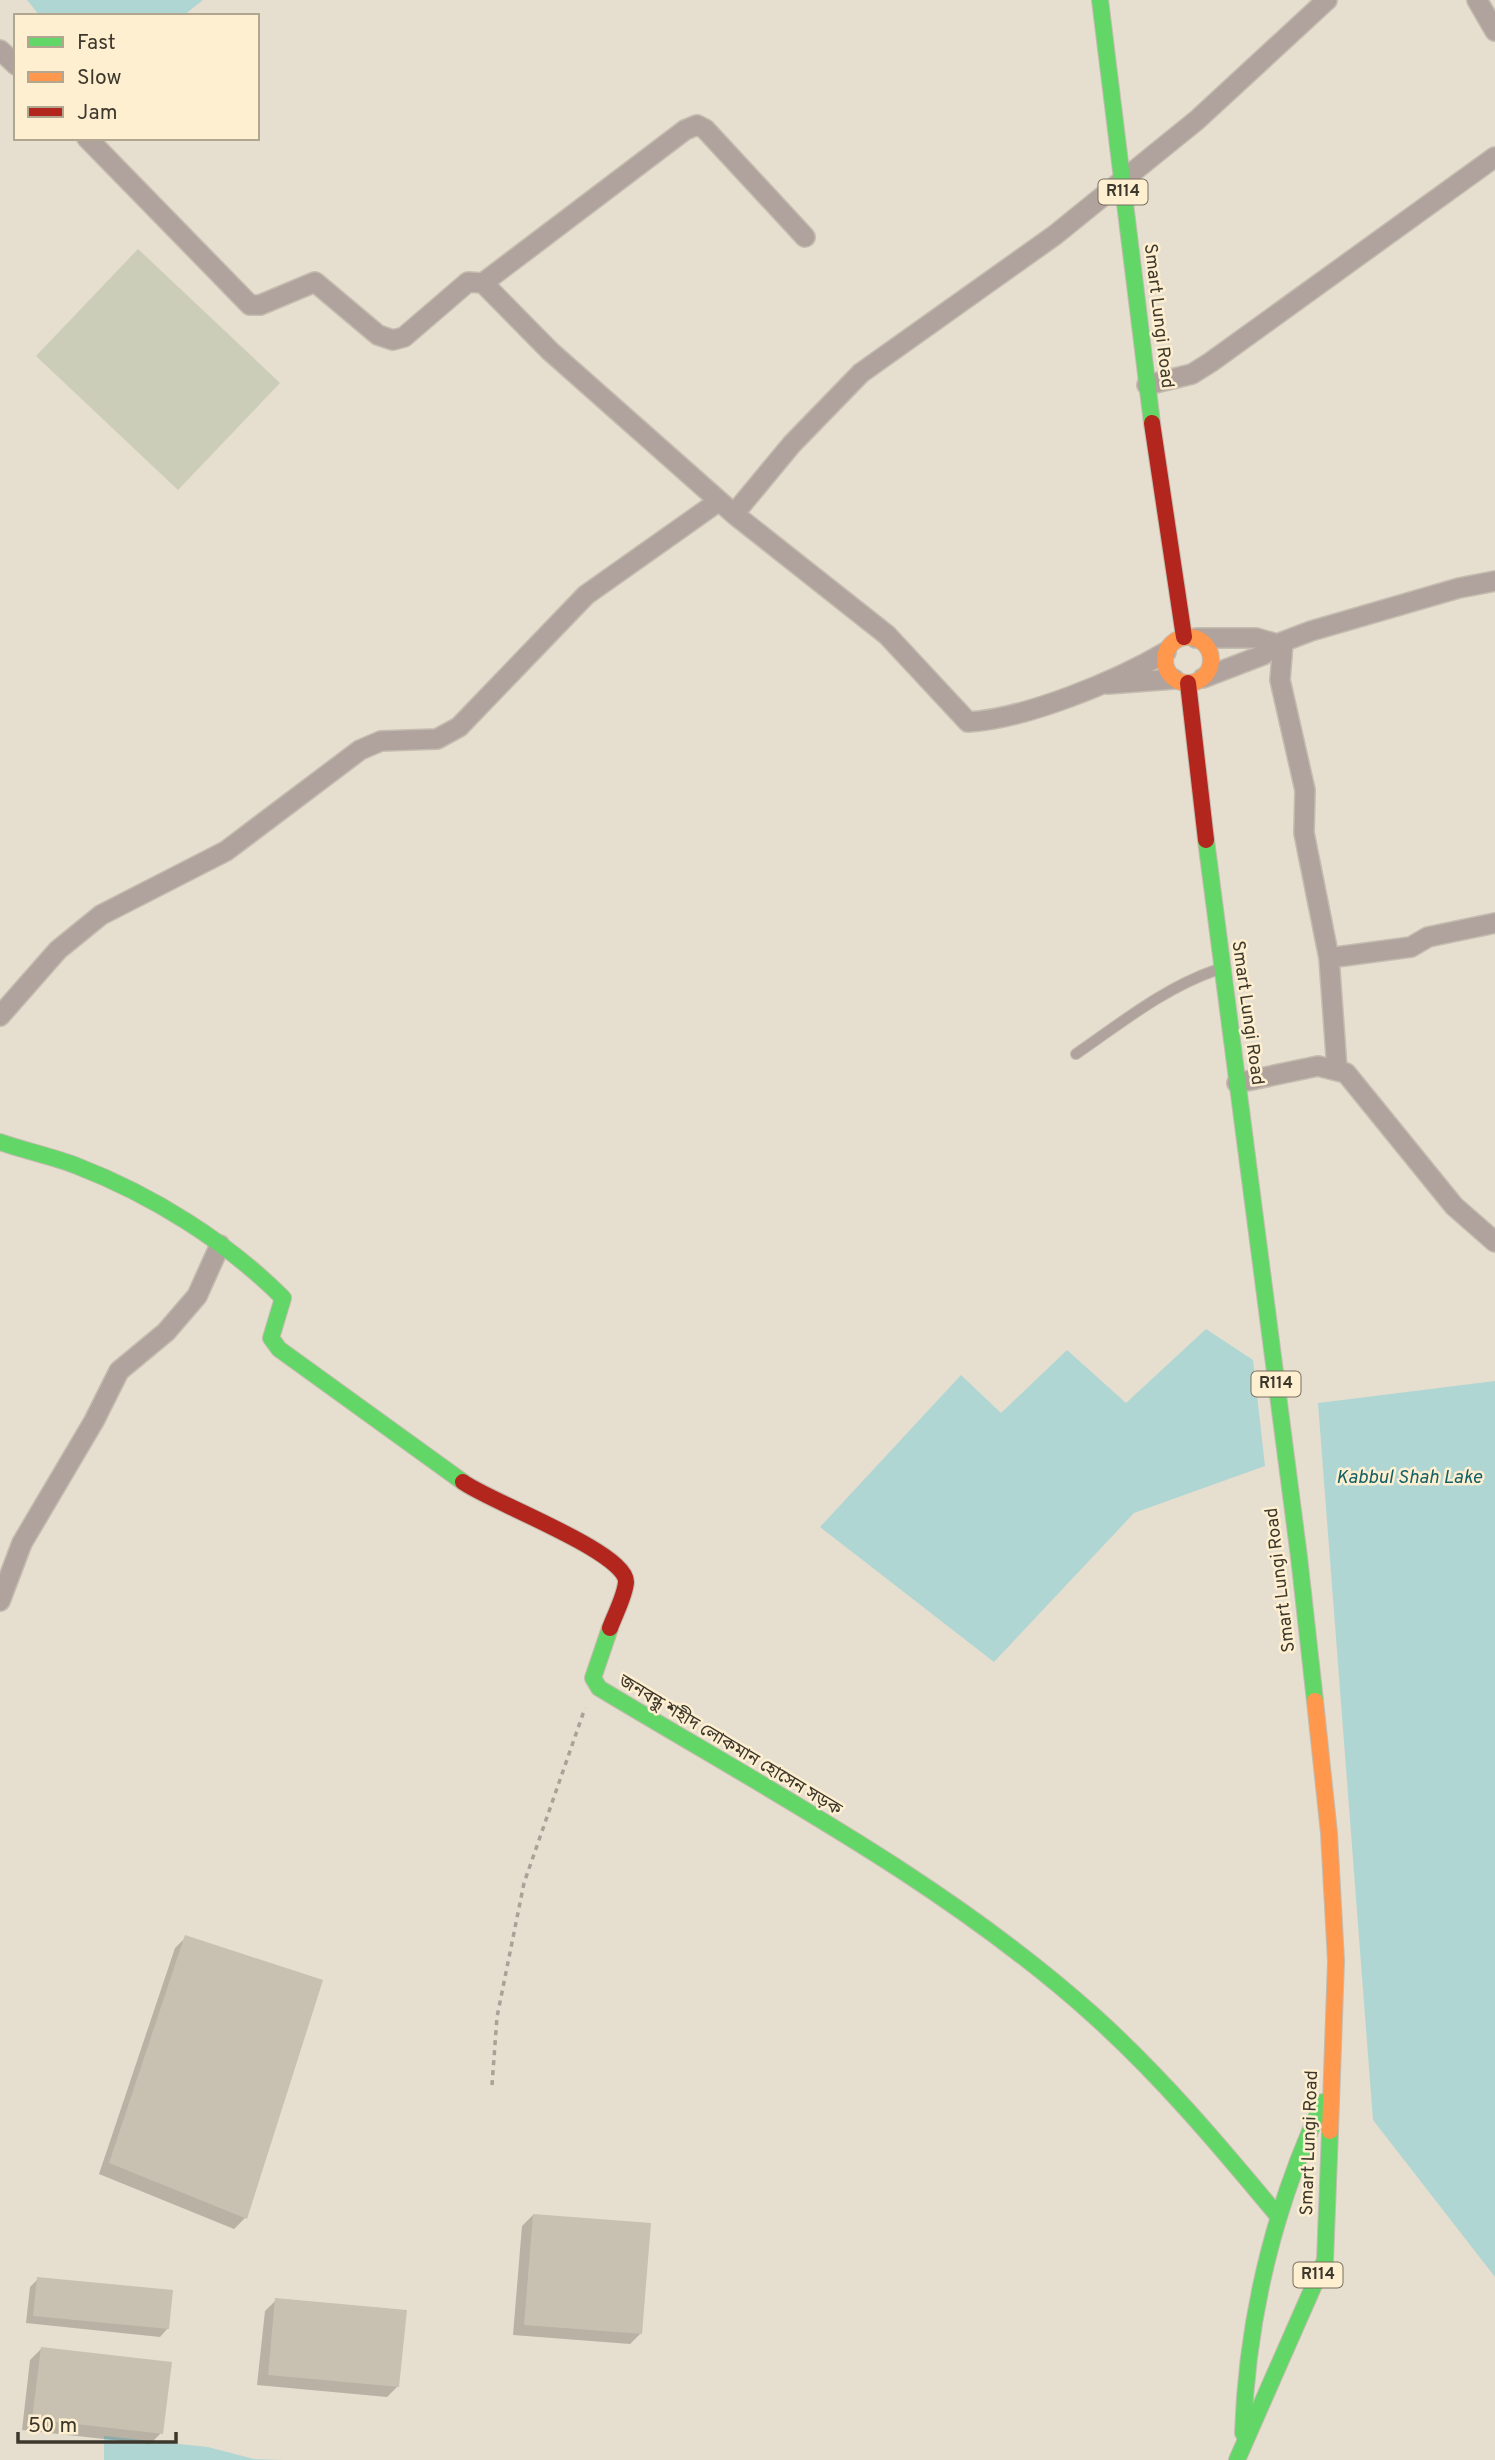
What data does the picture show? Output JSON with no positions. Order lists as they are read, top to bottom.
{
  "streets": {
    "main road": ["R114", "Smart Lungi Road", "জনবন্ধু শহীদ লোকমান হোসেন সড়ক"]
  },
  "crossings": [
    ["R114", "Smart Lungi Road"],
    ["R114", "জনবন্ধু শহীদ লোকমান হোসেন সড়ক"]
  ],
  "water": ["Kabbul Shah Lake"],
  "legend": ["Fast", "Slow", "Jam"],
  "scale_bar": "50 m"
}
